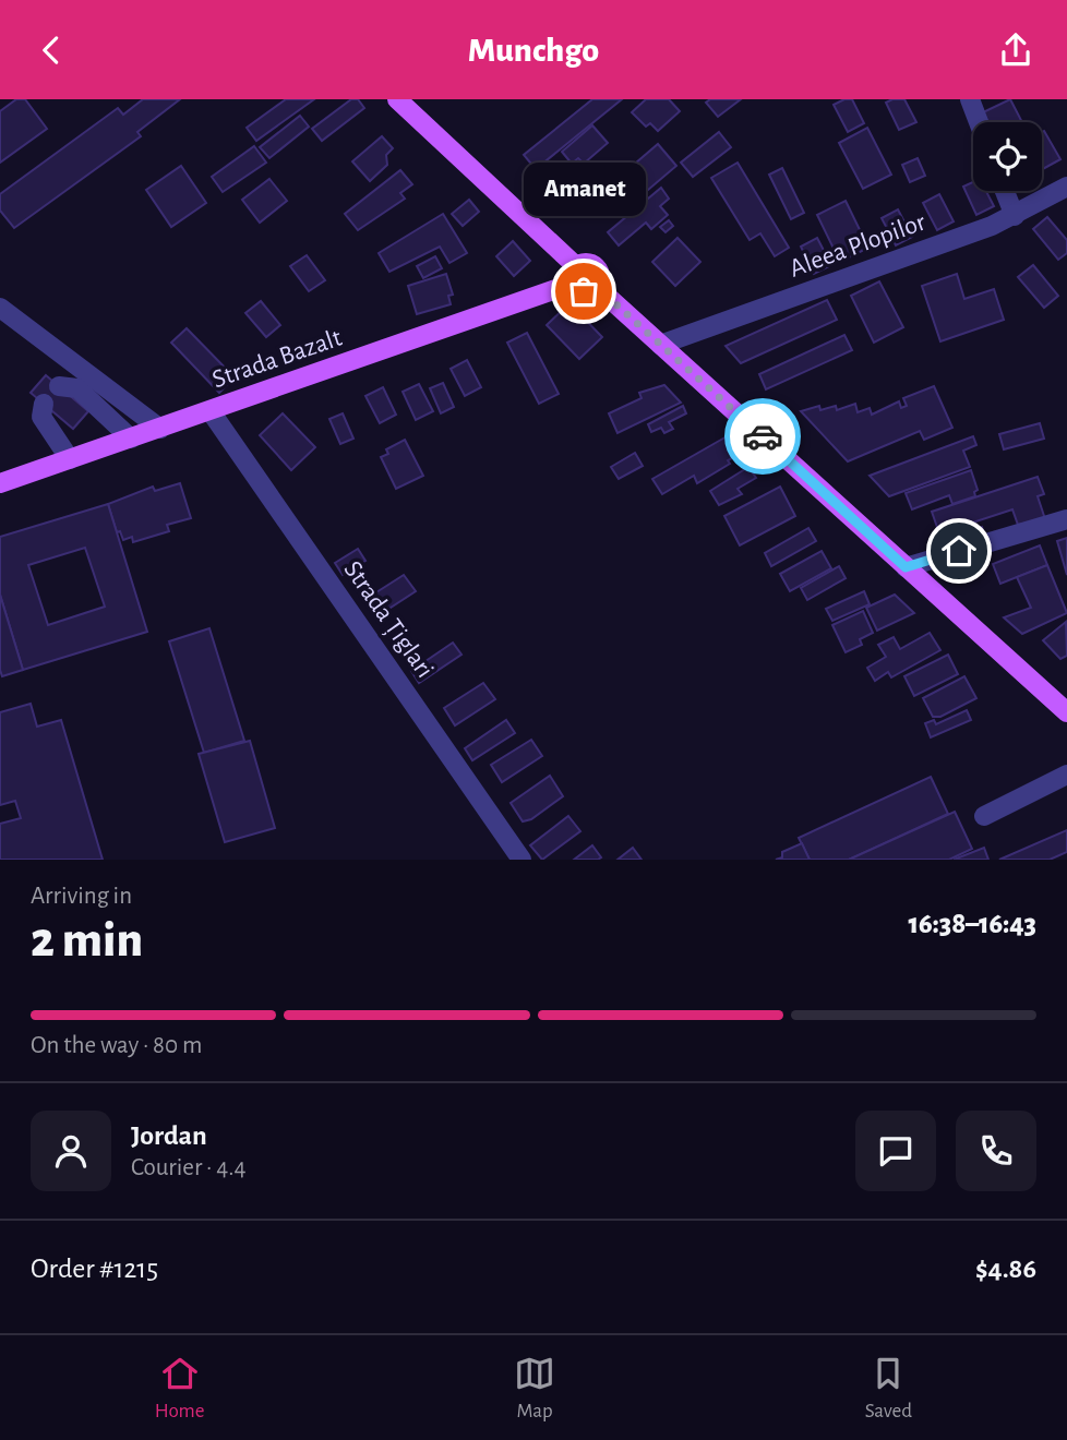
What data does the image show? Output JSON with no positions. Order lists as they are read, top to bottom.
{
  "streets": {
    "main road": ["Strada Bazalt"],
    "street": ["Aleea Plopilor", "Strada Țiglari"]
  },
  "crossings": [
    ["Strada Bazalt", "Strada Țiglari"]
  ],
  "places": ["Amanet"],
  "page": {
    "header": "Munchgo",
    "bubble": "Amanet",
    "heading": ["2 min", "Arriving in", "16:38–16:43"],
    "panel": [
      "Jordan",
      "Courier · 4.4",
      "Order #1215",
      "$4.86"
    ],
    "bar": "On the way · 80 m",
    "tabs": ["Home", "Map", "Saved"]
  }
}
